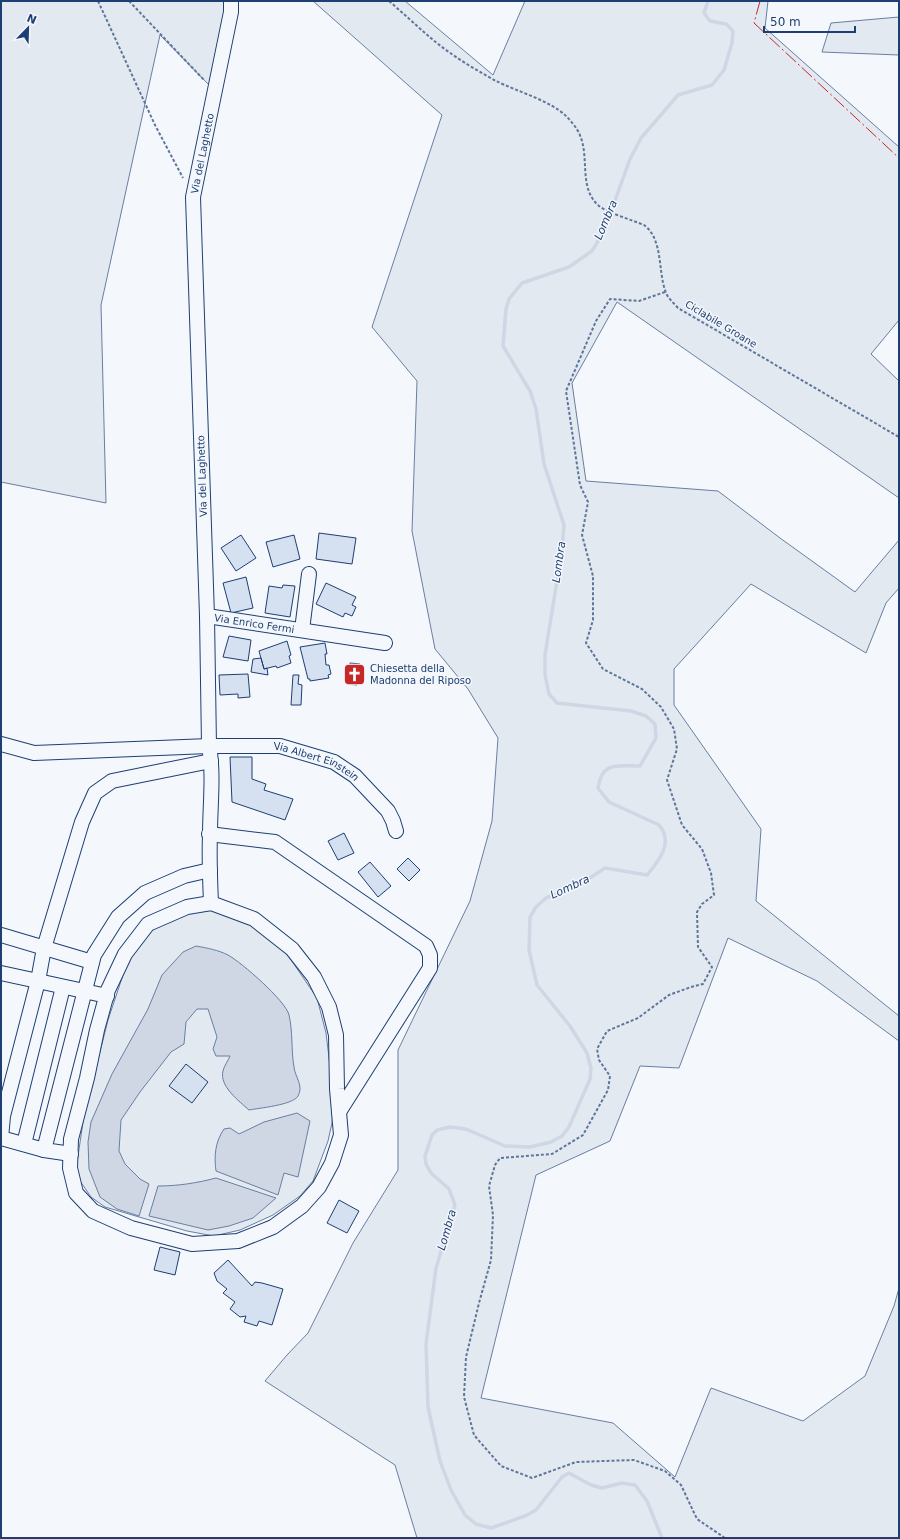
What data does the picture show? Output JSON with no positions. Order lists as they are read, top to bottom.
{
  "streets": {
    "street": ["Via del Laghetto", "Via Enrico Fermi", "Via Albert Einstein"],
    "path": ["Ciclabile Groane"]
  },
  "crossings": [
    ["Via del Laghetto", "Via Enrico Fermi"],
    ["Via del Laghetto", "Via Albert Einstein"]
  ],
  "water": ["Lombra"],
  "places": {
    "church": ["Chiesetta della Madonna del Riposo"]
  },
  "scale_bar": "50 m",
  "north": "top right"
}
